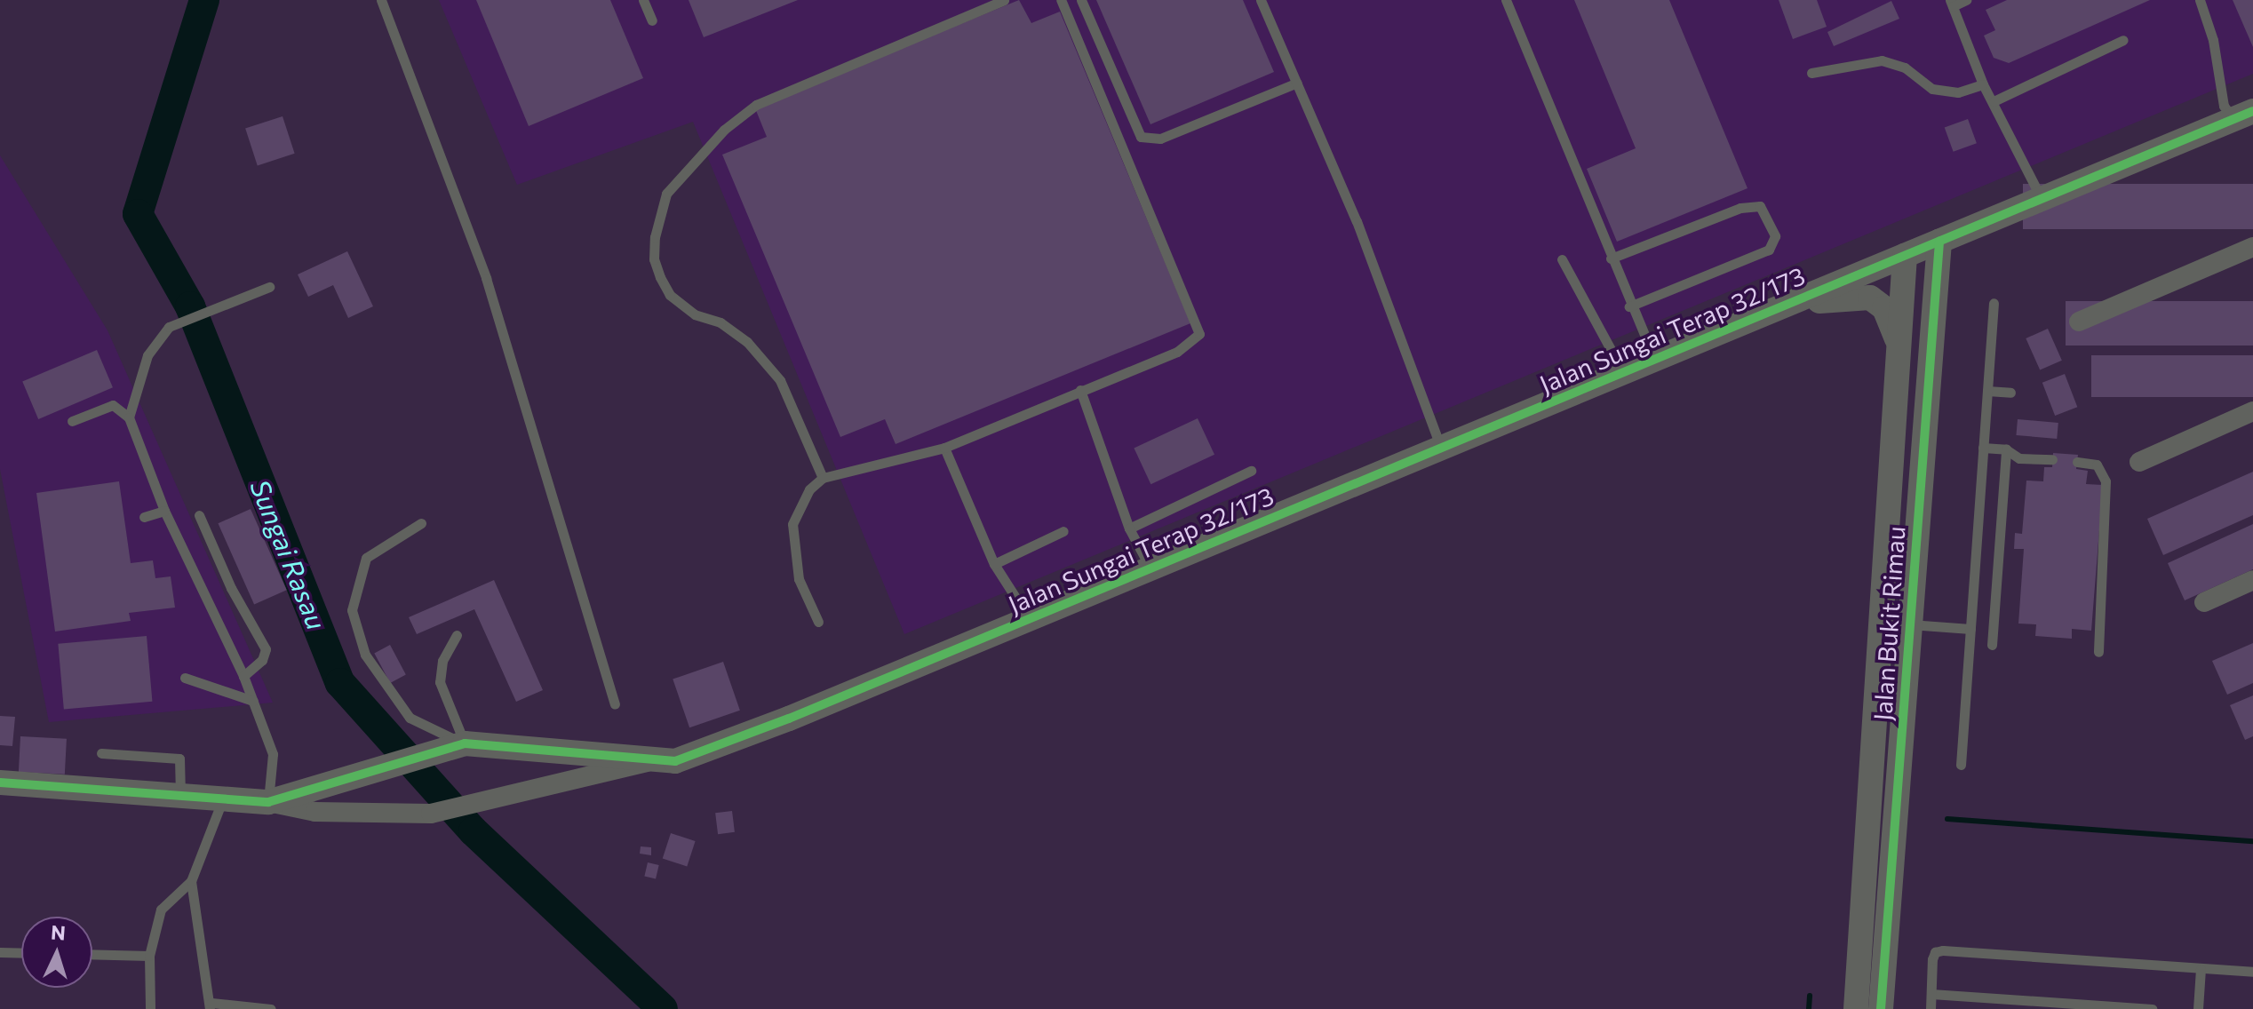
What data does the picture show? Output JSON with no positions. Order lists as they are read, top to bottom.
{
  "streets": {
    "street": ["Jalan Sungai Terap 32/173", "Jalan Bukit Rimau"]
  },
  "crossings": [
    ["Jalan Sungai Terap 32/173", "Jalan Bukit Rimau"]
  ],
  "water": ["Sungai Rasau"],
  "north": "top"
}
